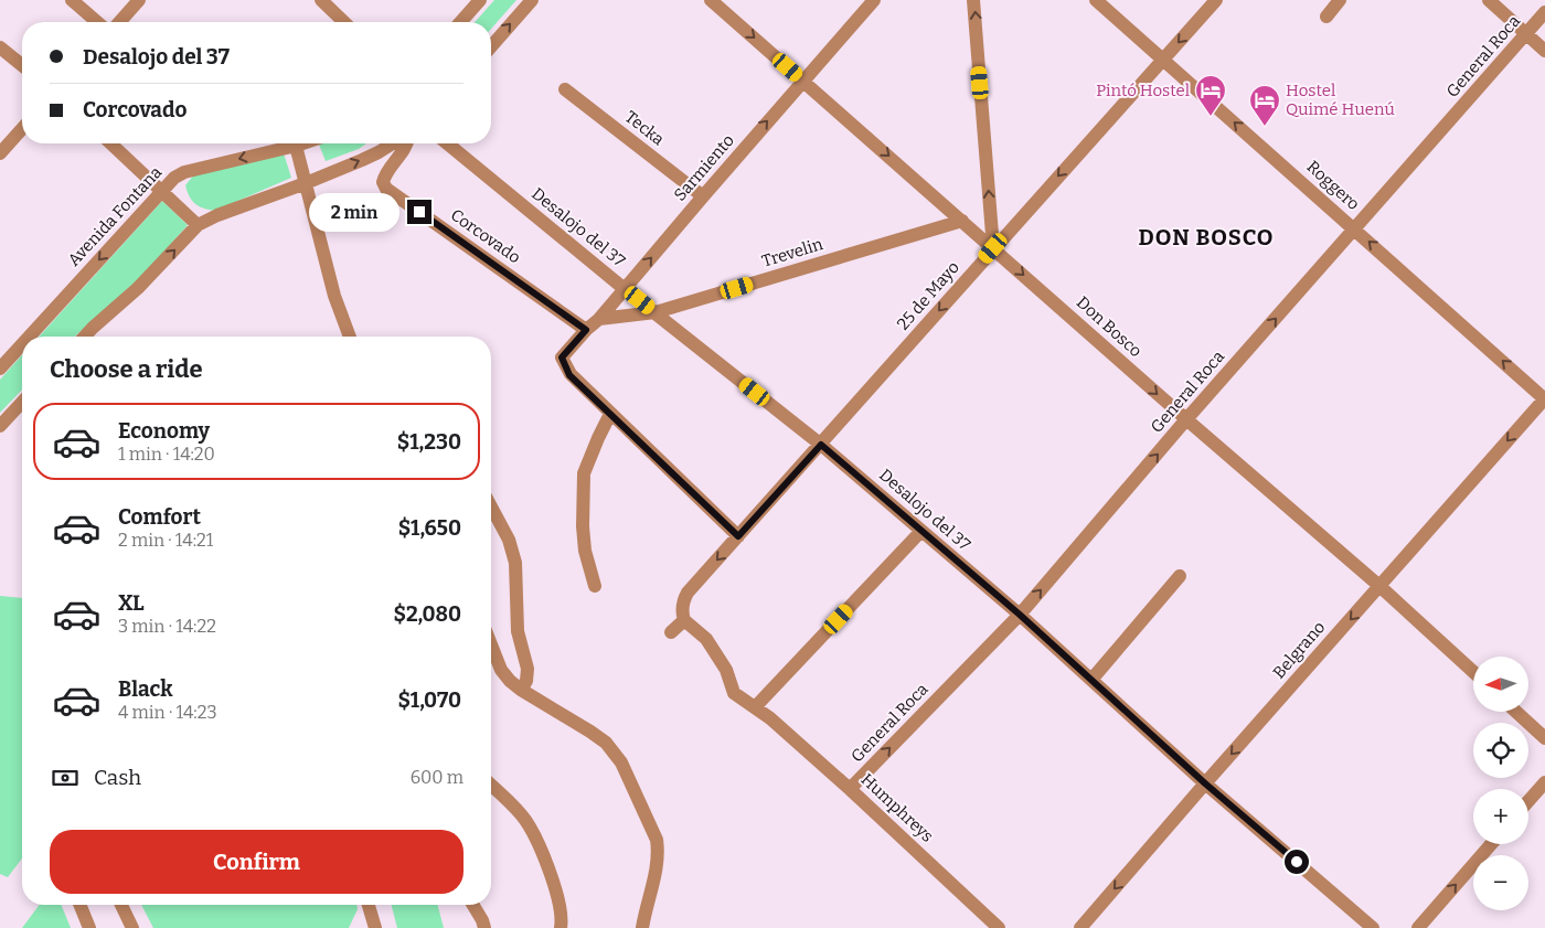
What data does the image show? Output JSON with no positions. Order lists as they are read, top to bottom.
{
  "streets": {
    "street": [
      "General Roca",
      "Tecka",
      "Sarmiento",
      "Roggero",
      "Avenida Fontana",
      "Desalojo del 37",
      "Corcovado",
      "Trevelin",
      "25 de Mayo",
      "Don Bosco",
      "Belgrano",
      "Humphreys"
    ]
  },
  "crossings": [
    ["General Roca", "Roggero"],
    ["General Roca", "Desalojo del 37"],
    ["General Roca", "Don Bosco"],
    ["General Roca", "Humphreys"],
    ["Tecka", "Sarmiento"],
    ["Sarmiento", "Desalojo del 37"],
    ["Sarmiento", "Corcovado"],
    ["Sarmiento", "Trevelin"],
    ["Sarmiento", "Don Bosco"],
    ["Roggero", "25 de Mayo"],
    ["Roggero", "Belgrano"],
    ["Desalojo del 37", "Trevelin"],
    ["Desalojo del 37", "25 de Mayo"],
    ["Desalojo del 37", "Belgrano"],
    ["Trevelin", "Don Bosco"],
    ["25 de Mayo", "Don Bosco"],
    ["25 de Mayo", "Humphreys"],
    ["Don Bosco", "Belgrano"]
  ],
  "one_way": [
    "General Roca",
    "Sarmiento",
    "Roggero",
    "25 de Mayo",
    "Don Bosco",
    "Belgrano"
  ],
  "districts": ["DON BOSCO"],
  "places": {
    "hotel": ["Pintó Hostel", "Hostel Quimé Huenú"]
  },
  "north": "left",
  "page": {
    "banner": ["Desalojo del 37", "Corcovado"],
    "bubble": "2 min",
    "heading": "Choose a ride",
    "list": [
      {
        "name": "Economy",
        "note": "1 min · 14:20",
        "value": "$1,230"
      },
      {
        "name": "Comfort",
        "note": "2 min · 14:21",
        "value": "$1,650"
      },
      {
        "name": "XL",
        "note": "3 min · 14:22",
        "value": "$2,080"
      },
      {
        "name": "Black",
        "note": "4 min · 14:23",
        "value": "$1,070"
      }
    ],
    "map_buttons": ["+", "−"],
    "pay": ["Cash", "600 m"],
    "buttons": "Confirm"
  }
}
